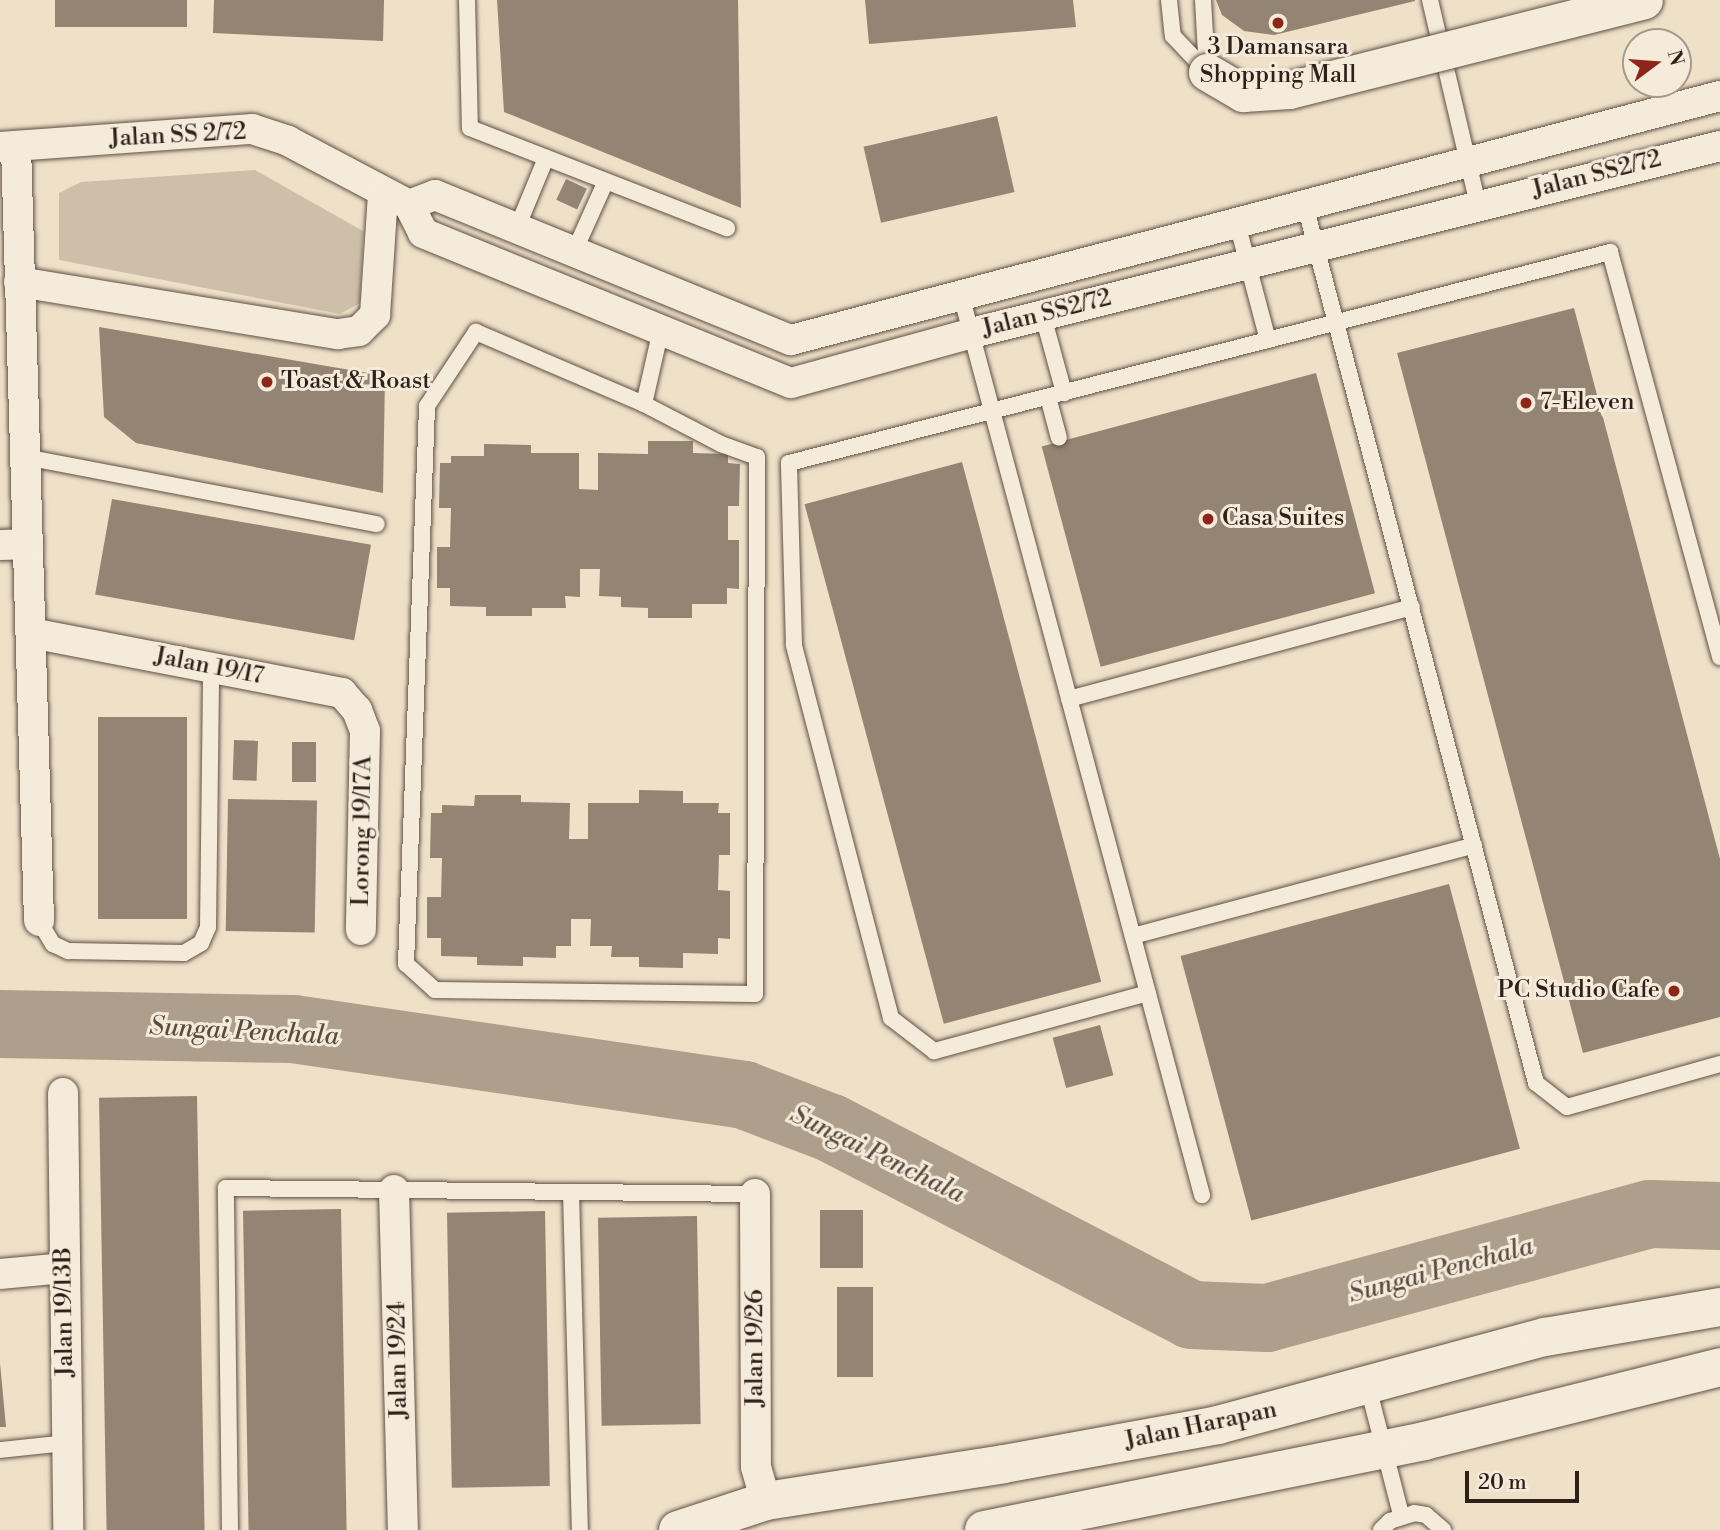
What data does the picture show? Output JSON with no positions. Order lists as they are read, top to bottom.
{
  "streets": {
    "main road": ["Jalan Harapan"],
    "street": [
      "Jalan SS 2/72",
      "Jalan SS2/72",
      "Jalan 19/17",
      "Lorong 19/17A",
      "Jalan 19/13B",
      "Jalan 19/26",
      "Jalan 19/24"
    ]
  },
  "crossings": [
    ["Jalan SS 2/72", "Jalan SS2/72"],
    ["Jalan 19/17", "Lorong 19/17A"],
    ["Jalan 19/26", "Jalan Harapan"]
  ],
  "water": ["Sungai Penchala"],
  "places": [
    "3 Damansara Shopping Mall",
    "Toast & Roast",
    "7-Eleven",
    "Casa Suites",
    "PC Studio Cafe"
  ],
  "scale_bar": "20 m",
  "north": "right"
}
